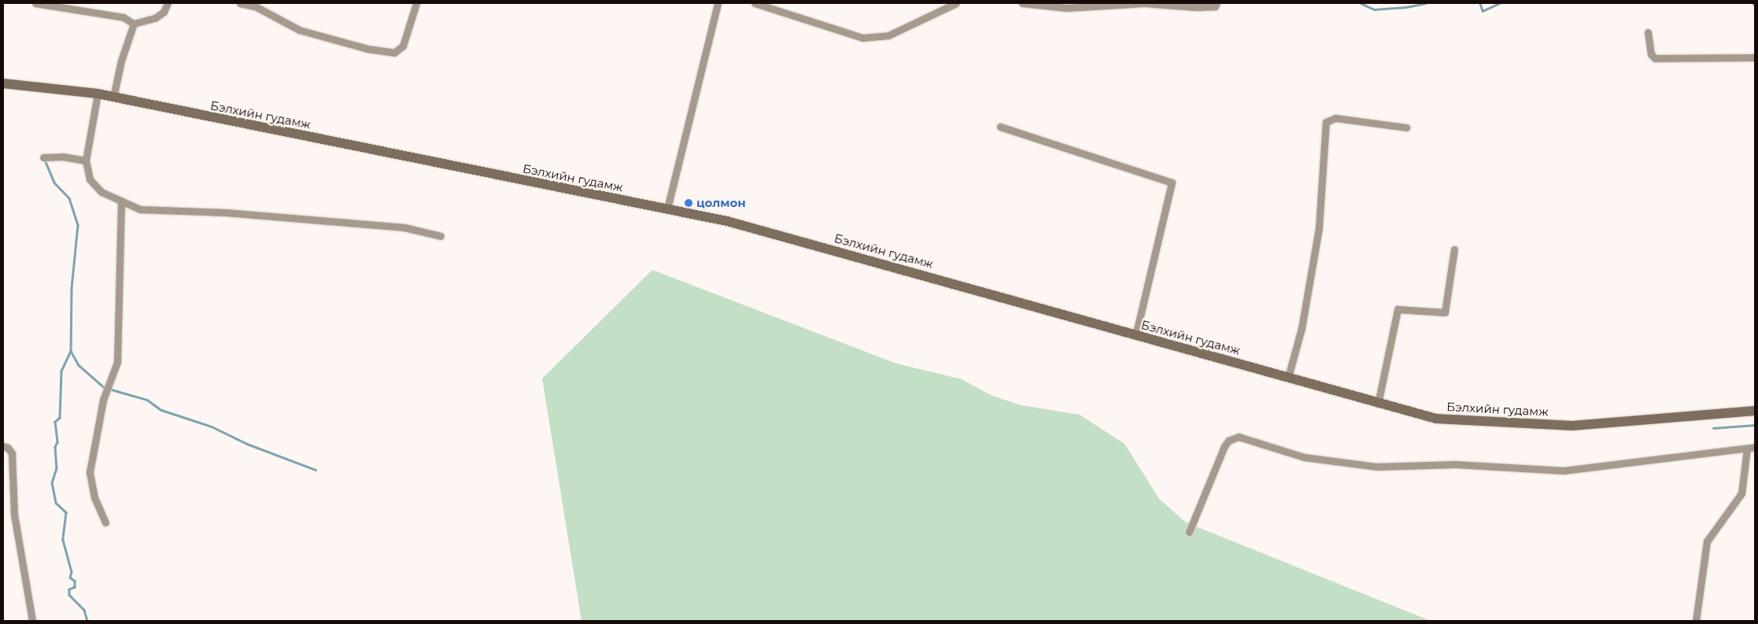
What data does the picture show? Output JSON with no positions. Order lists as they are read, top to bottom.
{
  "streets": {
    "main road": ["Бэлхийн гудамж"]
  },
  "places": ["цолмон"]
}
